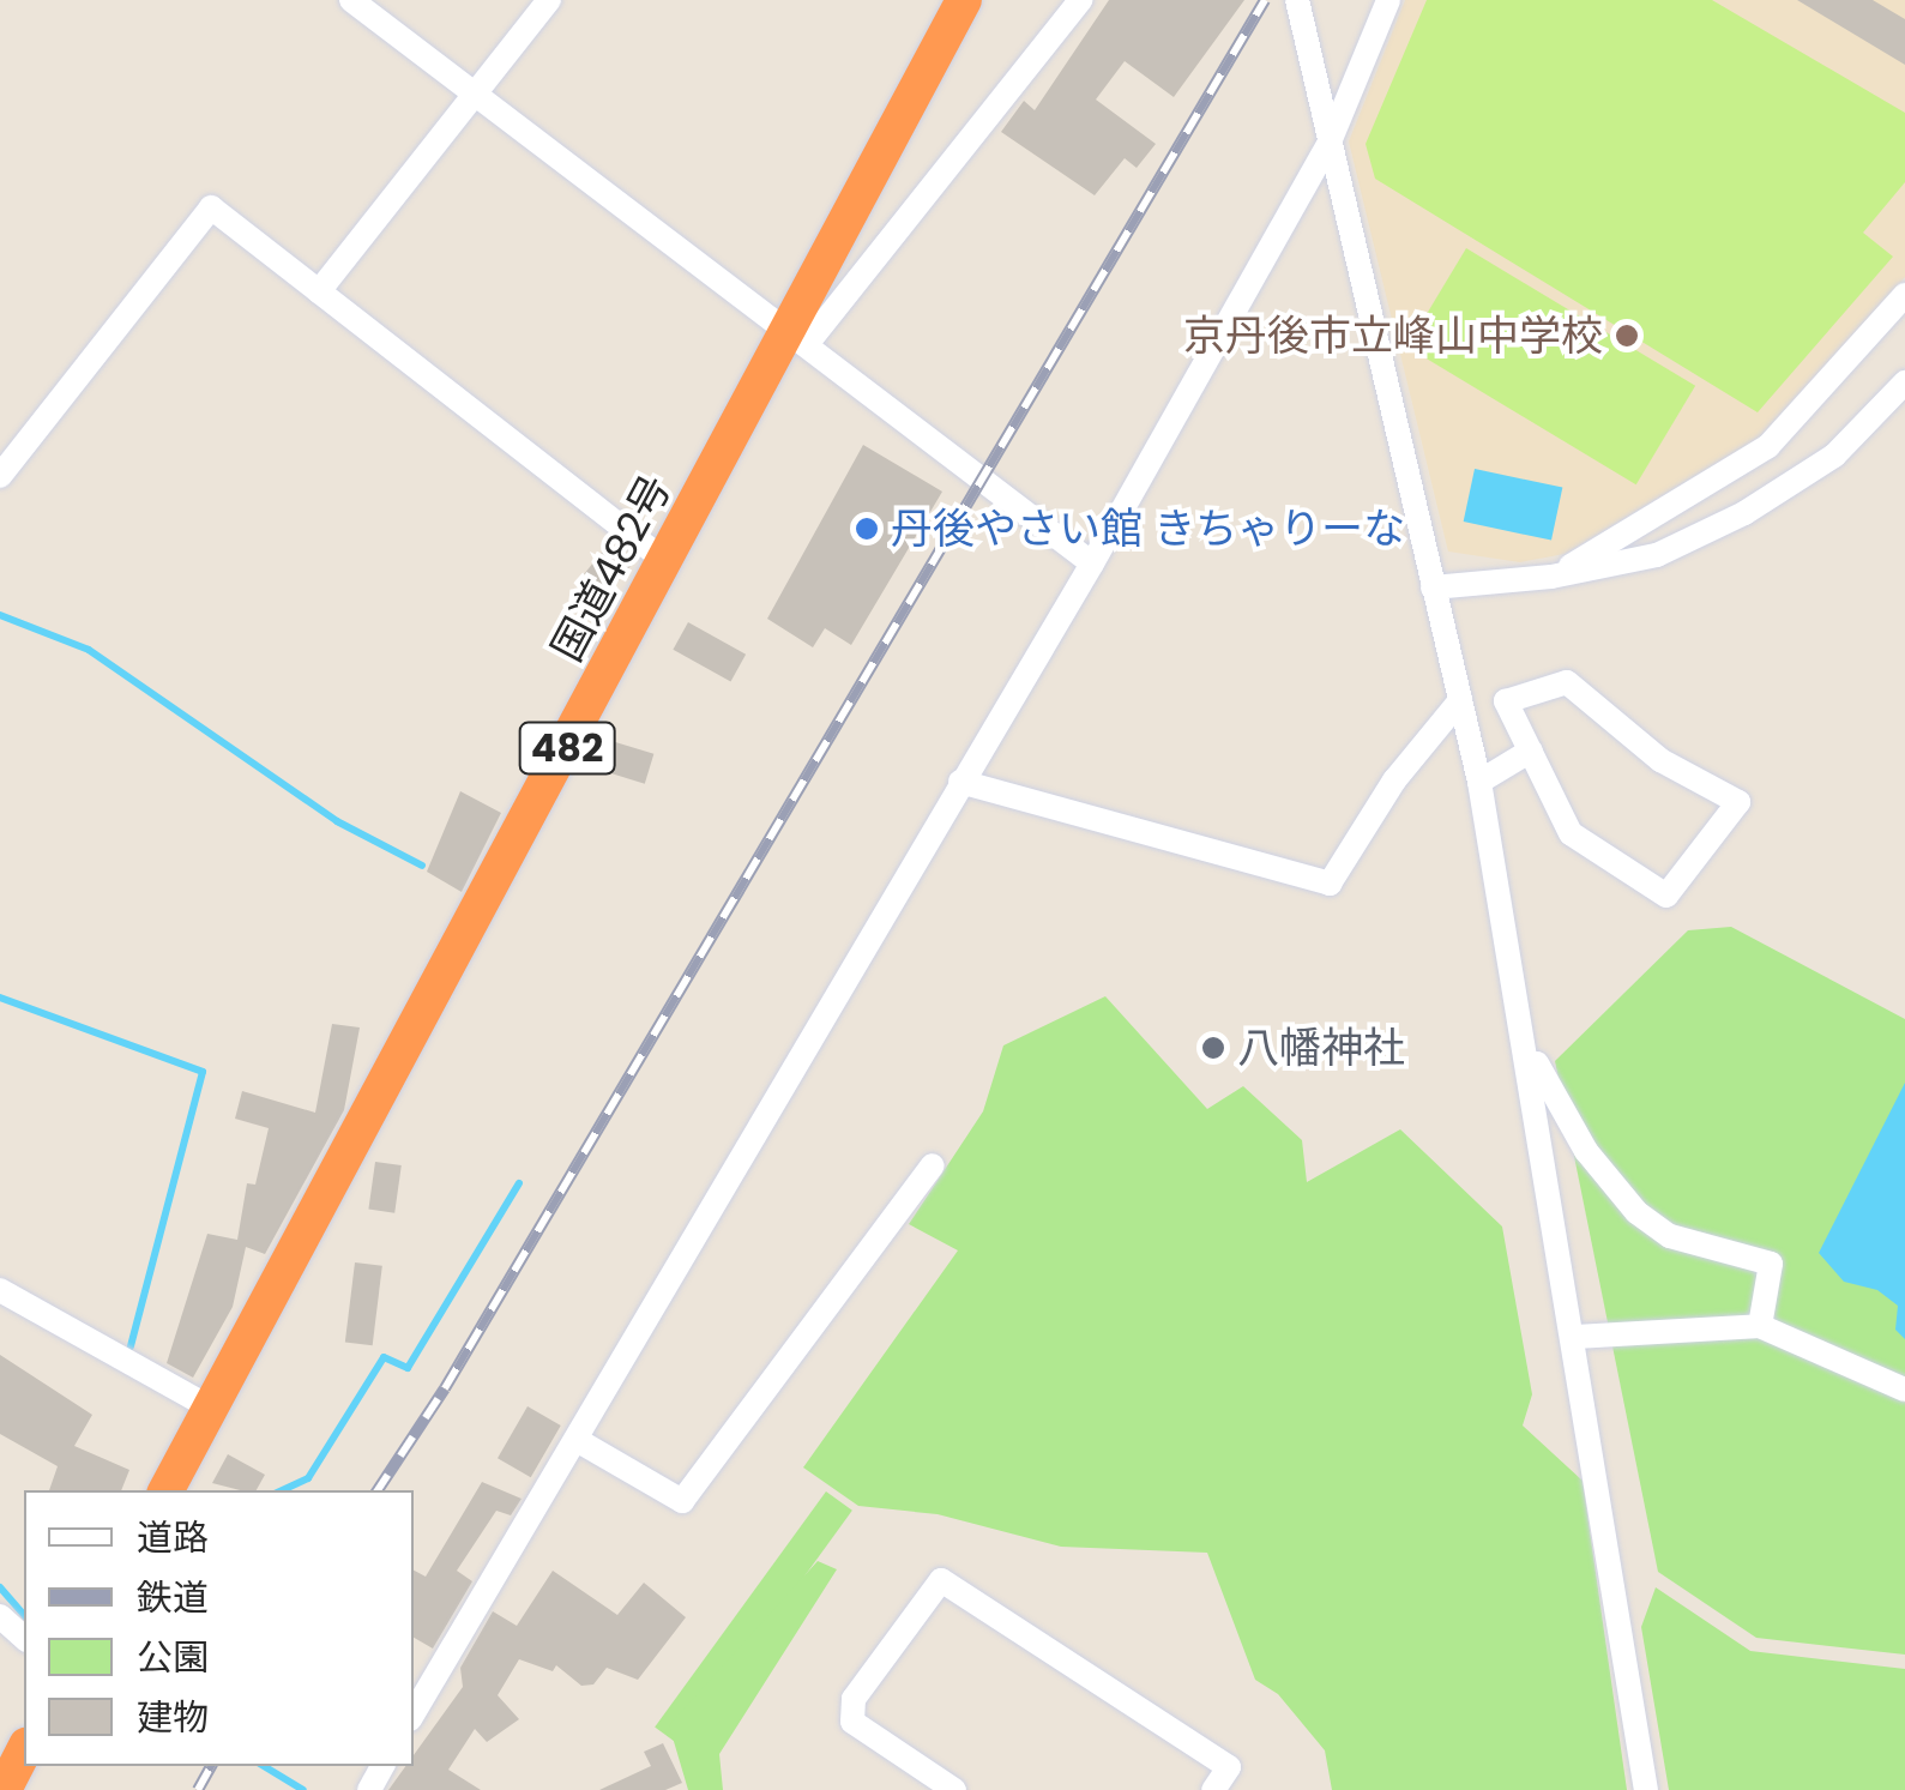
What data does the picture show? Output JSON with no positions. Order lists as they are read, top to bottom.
{
  "streets": {
    "highway": ["国道482号", "482"]
  },
  "places": ["京丹後市立峰山中学校", "丹後やさい館 きちゃりーな", "八幡神社"],
  "legend": [
    "道路",
    "鉄道",
    "公園",
    "建物"
  ]
}
